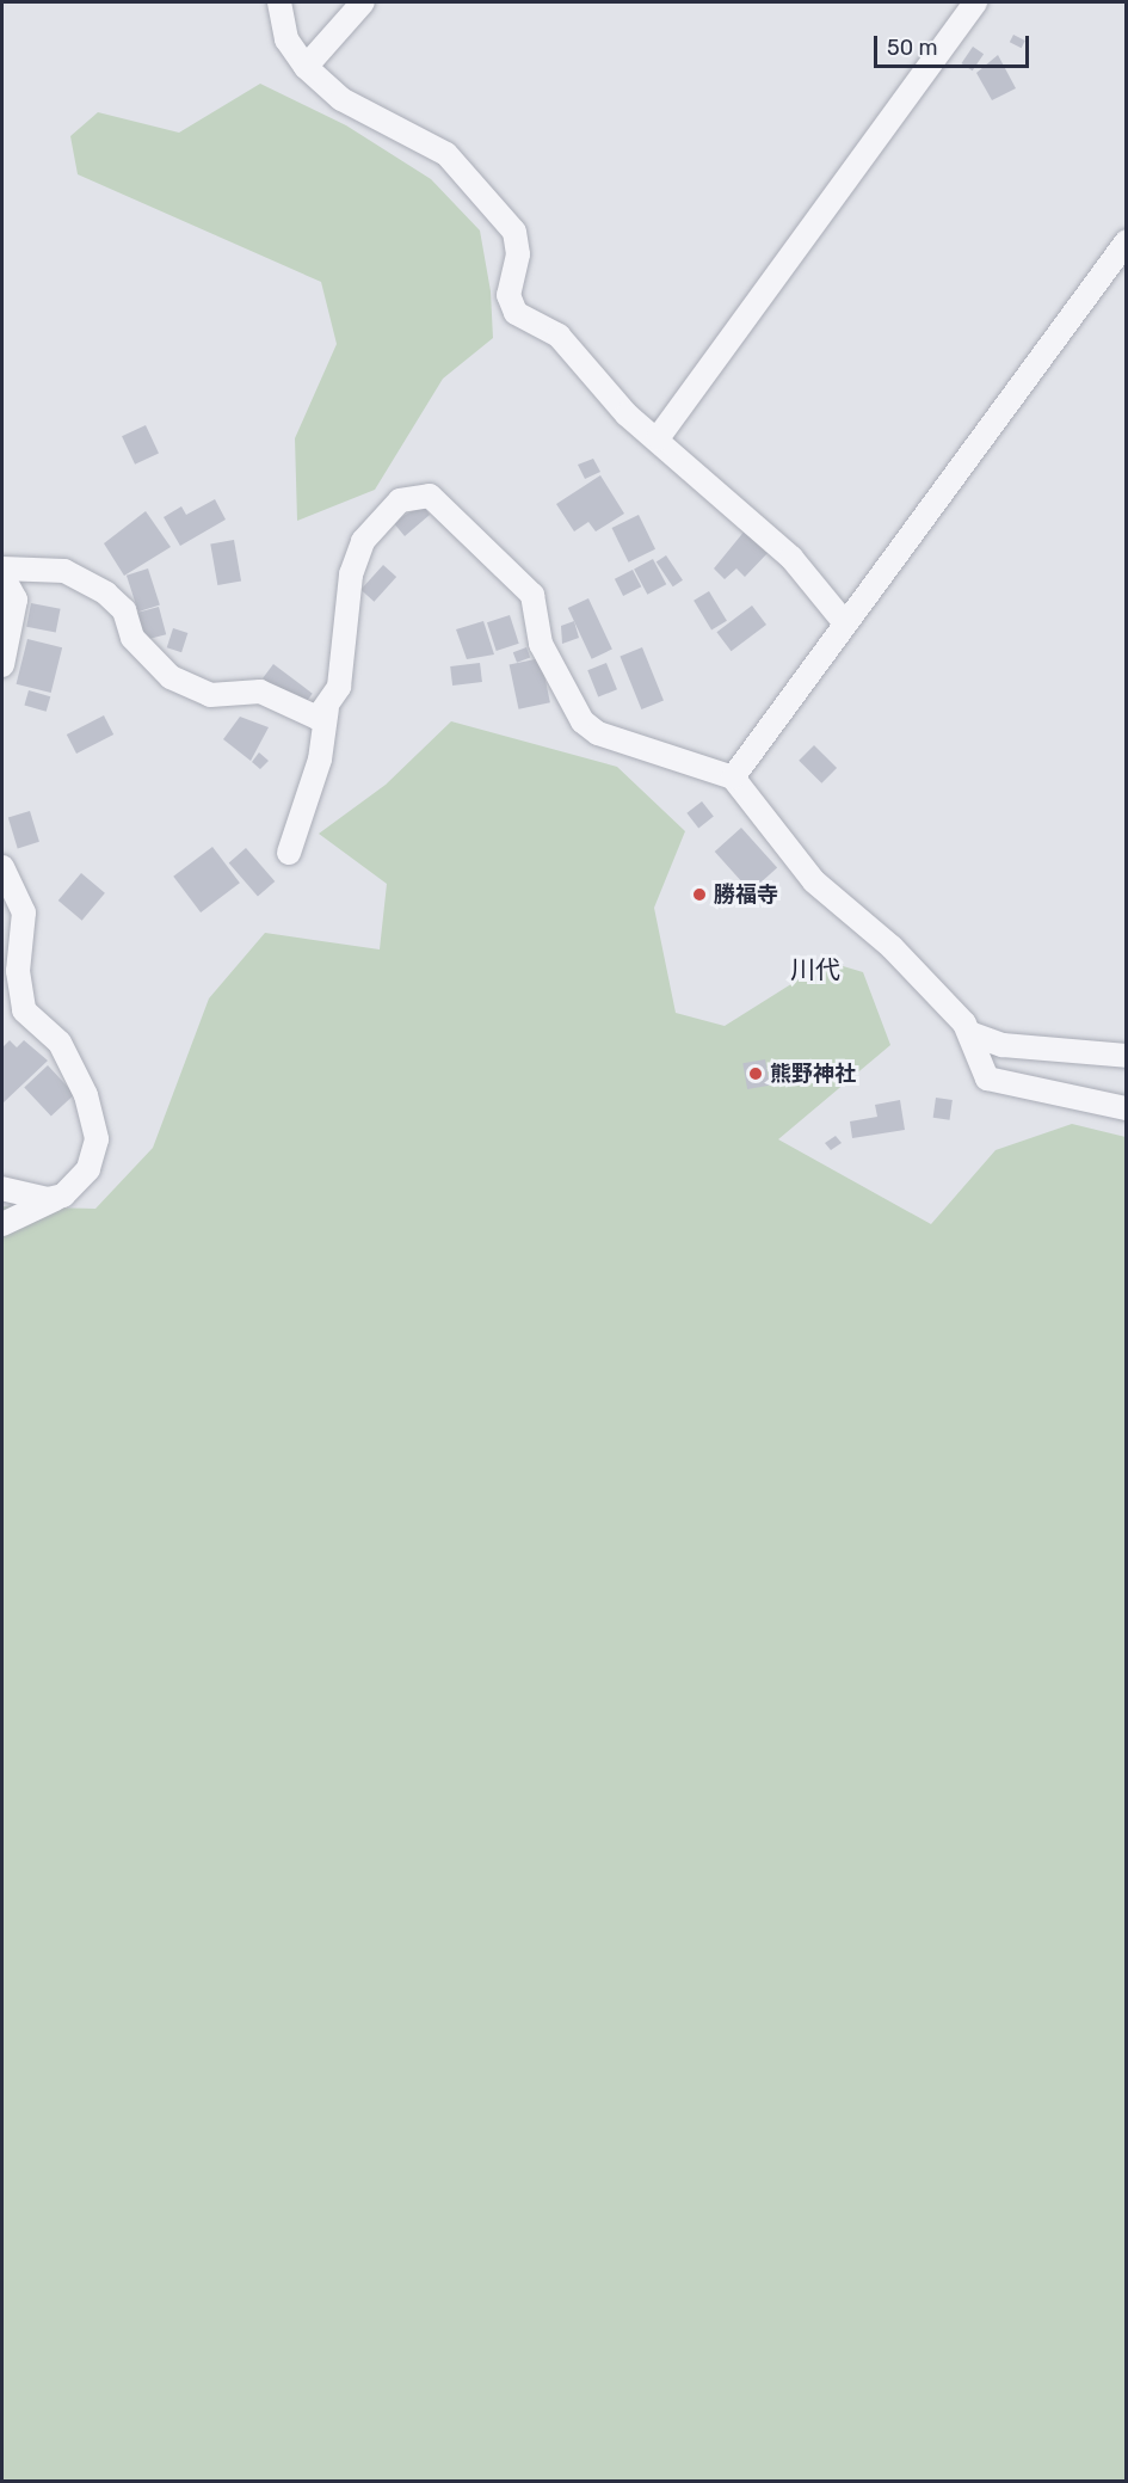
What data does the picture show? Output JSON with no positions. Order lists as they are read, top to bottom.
{
  "districts": ["川代"],
  "places": ["勝福寺", "熊野神社"],
  "scale_bar": "50 m"
}
